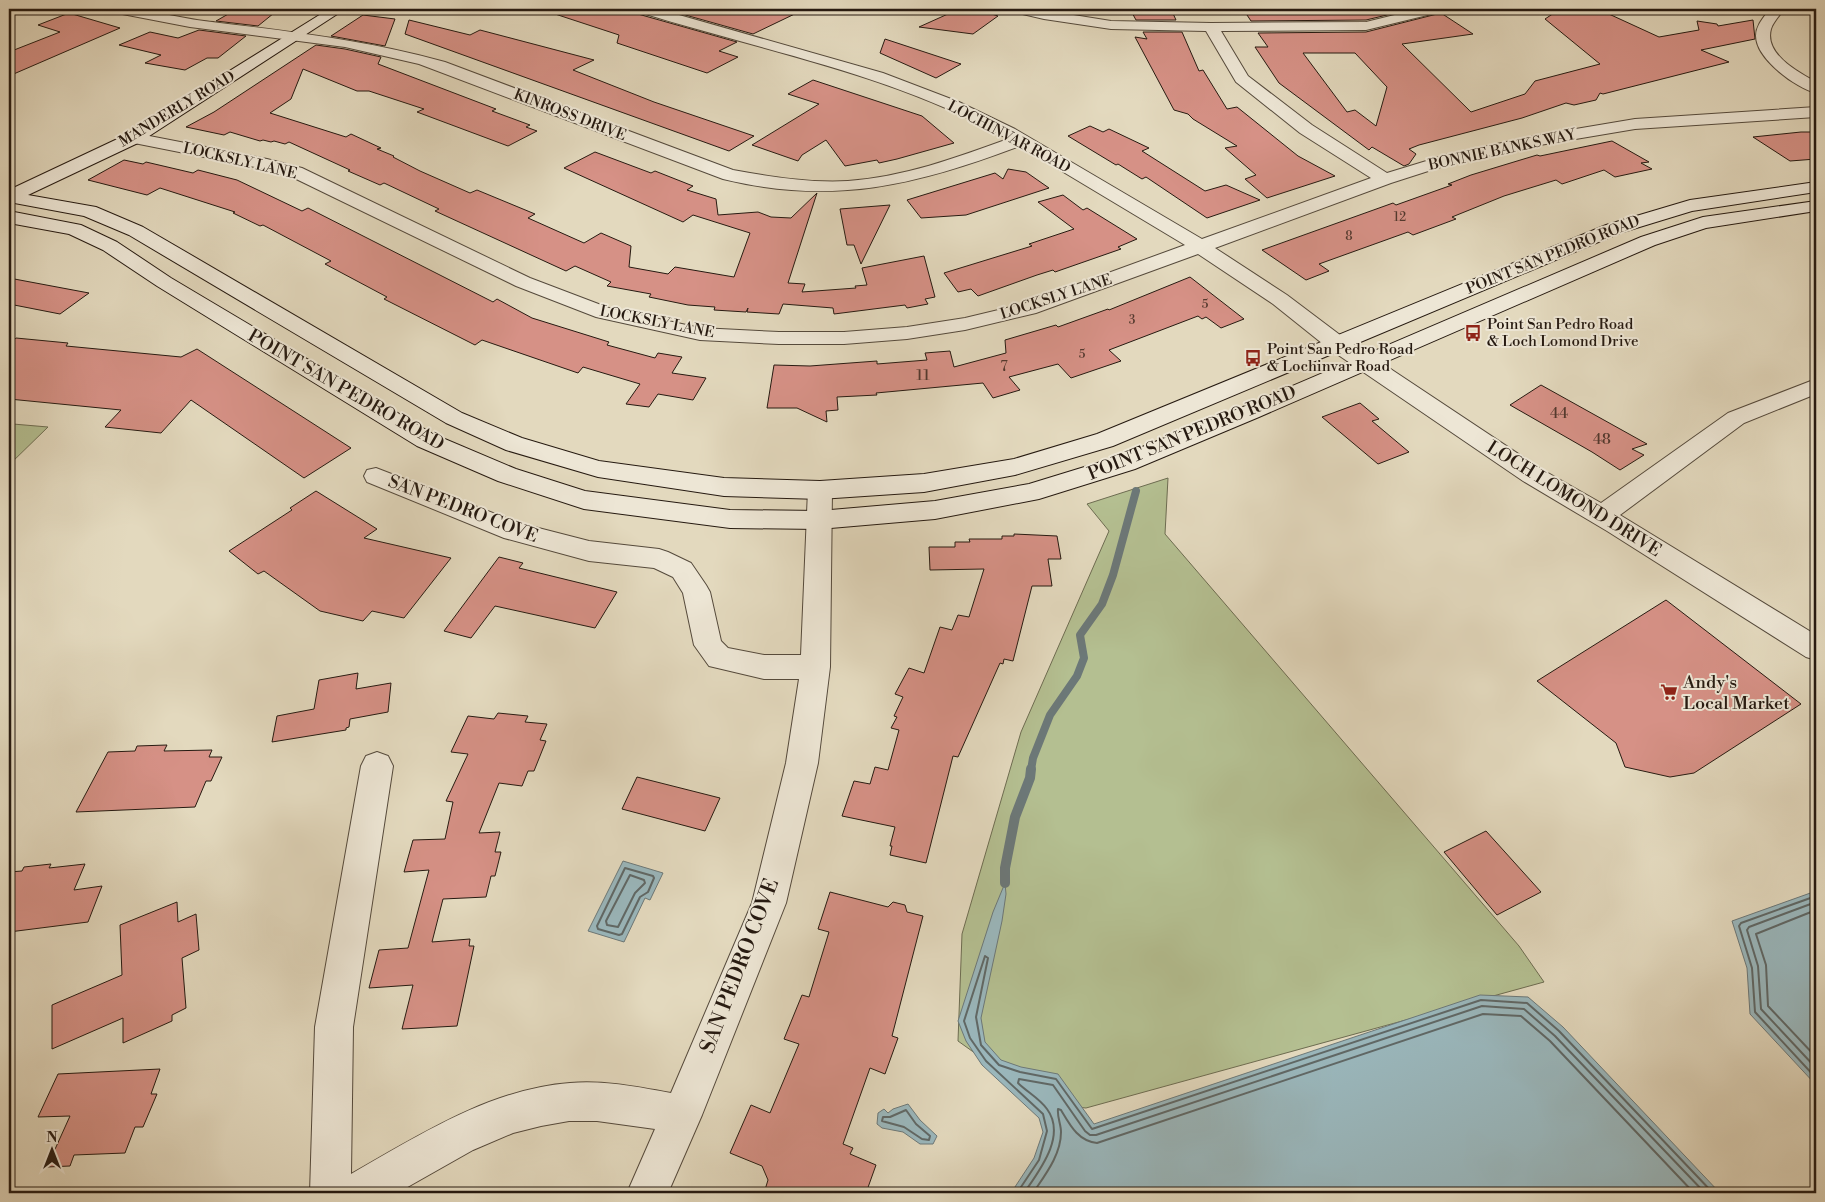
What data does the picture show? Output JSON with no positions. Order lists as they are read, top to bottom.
{
  "streets": {
    "street": [
      "MANDERLY ROAD",
      "KINROSS DRIVE",
      "LOCHINVAR ROAD",
      "BONNIE BANKS WAY",
      "LOCKSLY LANE",
      "POINT SAN PEDRO ROAD",
      "LOCH LOMOND DRIVE",
      "SAN PEDRO COVE"
    ]
  },
  "crossings": [
    ["MANDERLY ROAD", "KINROSS DRIVE"],
    ["MANDERLY ROAD", "LOCKSLY LANE"],
    ["MANDERLY ROAD", "POINT SAN PEDRO ROAD"],
    ["KINROSS DRIVE", "LOCHINVAR ROAD"],
    ["LOCHINVAR ROAD", "BONNIE BANKS WAY"],
    ["LOCHINVAR ROAD", "LOCKSLY LANE"],
    ["LOCHINVAR ROAD", "POINT SAN PEDRO ROAD"],
    ["LOCHINVAR ROAD", "LOCH LOMOND DRIVE"],
    ["BONNIE BANKS WAY", "LOCKSLY LANE"],
    ["POINT SAN PEDRO ROAD", "LOCH LOMOND DRIVE"],
    ["POINT SAN PEDRO ROAD", "SAN PEDRO COVE"]
  ],
  "places": {
    "bus stop": ["Point San Pedro Road & Loch Lomond Drive", "Point San Pedro Road & Lochinvar Road"],
    "supermarket": ["Andy's Local Market"]
  },
  "house_numbers": [
    "12",
    "8",
    "5",
    "3",
    "5",
    "7",
    "11",
    "44",
    "48"
  ],
  "north": "top"
}
